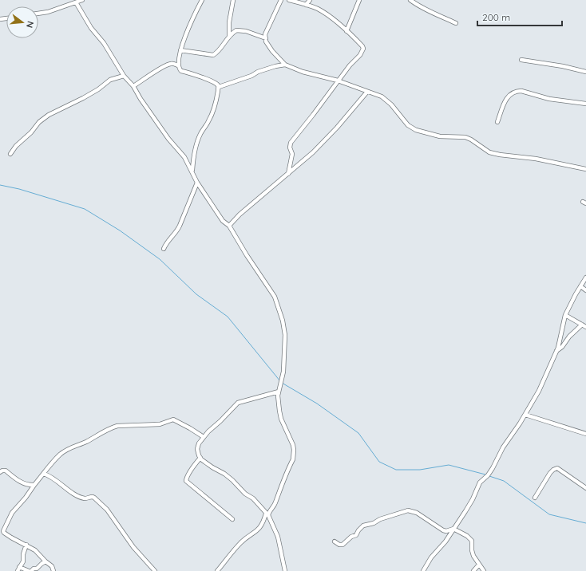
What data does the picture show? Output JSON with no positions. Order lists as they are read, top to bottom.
{
  "scale_bar": "200 m",
  "north": "right"
}
